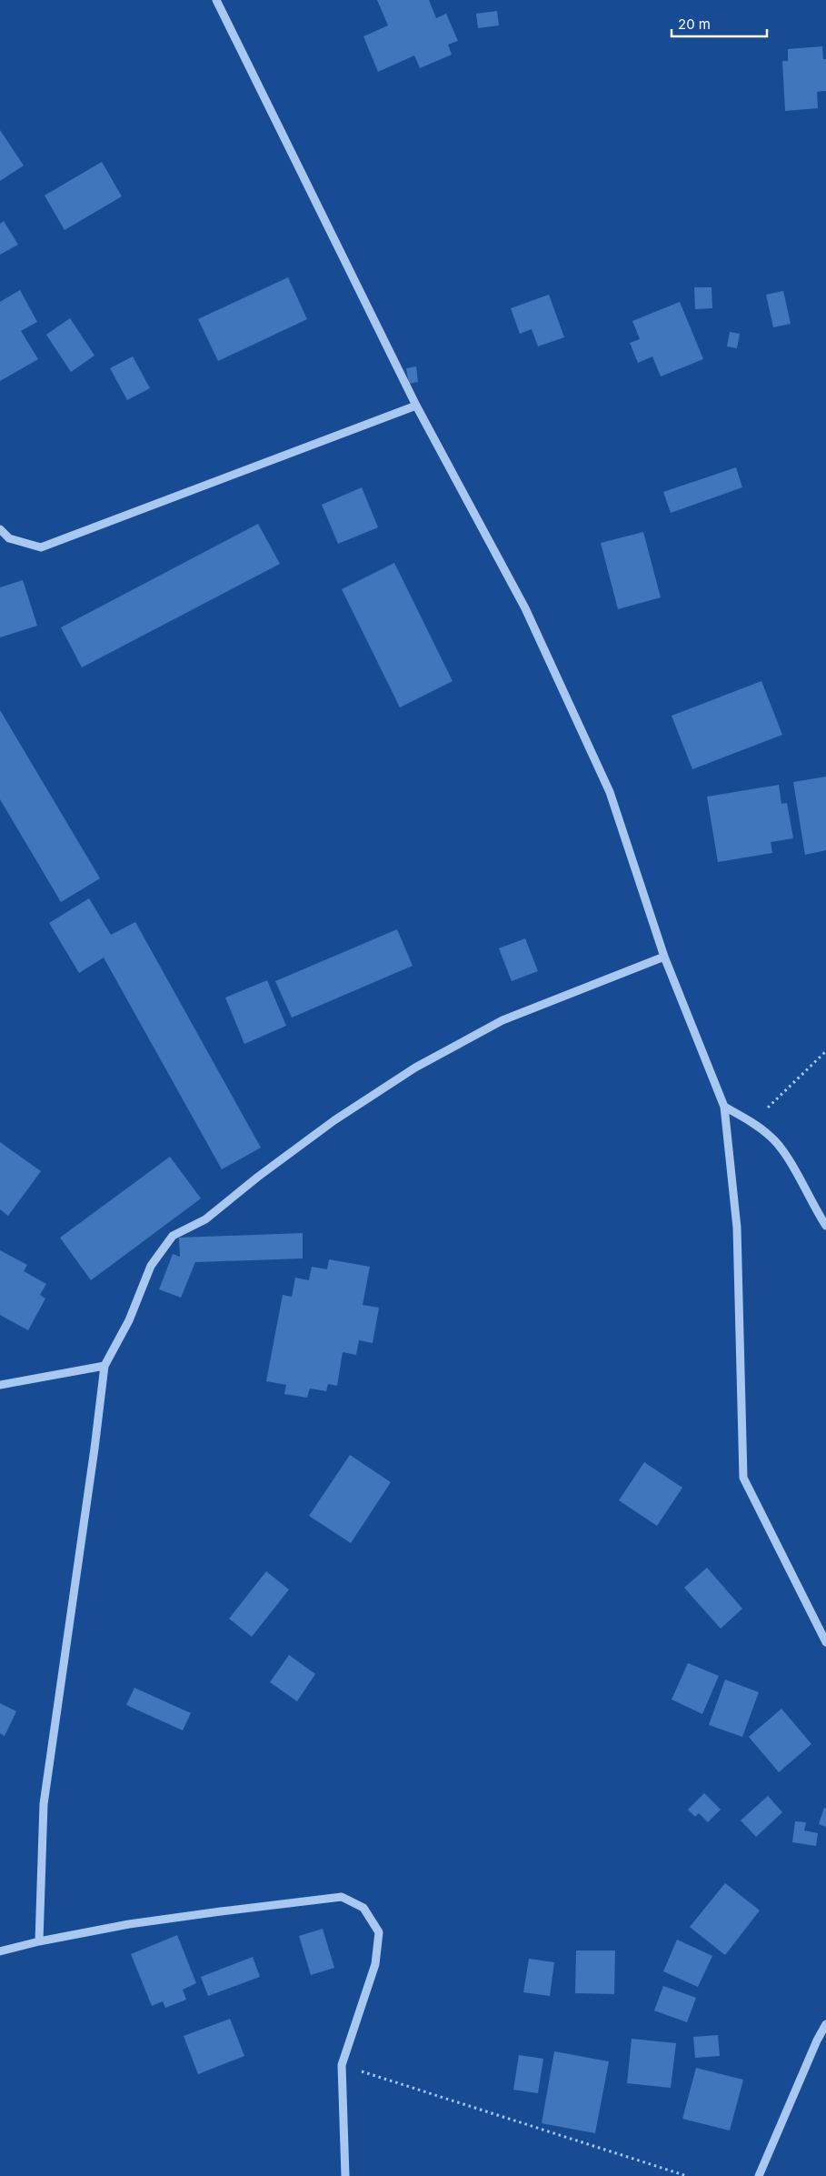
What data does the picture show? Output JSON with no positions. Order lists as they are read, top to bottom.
{
  "scale_bar": "20 m"
}
